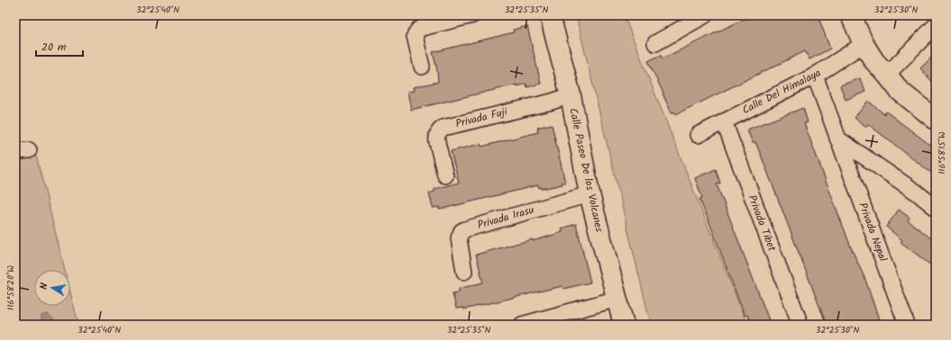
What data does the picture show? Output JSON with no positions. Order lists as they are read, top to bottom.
{
  "streets": {
    "street": [
      "Calle Del Himalaya",
      "Privada Fuji",
      "Calle Paseo De los Volcanes",
      "Privada Irasu",
      "Privada Tibet",
      "Privada Nepal"
    ]
  },
  "crossings": [
    ["Calle Del Himalaya", "Privada Tibet"],
    ["Calle Del Himalaya", "Privada Nepal"],
    ["Privada Fuji", "Calle Paseo De los Volcanes"],
    ["Calle Paseo De los Volcanes", "Privada Irasu"]
  ],
  "scale_bar": "20 m",
  "north": "left",
  "coordinates": [
    "32°25'40\"N",
    "32°25'35\"N",
    "32°25'30\"N",
    "116°58'15\"W",
    "116°58'20\"W"
  ]
}
